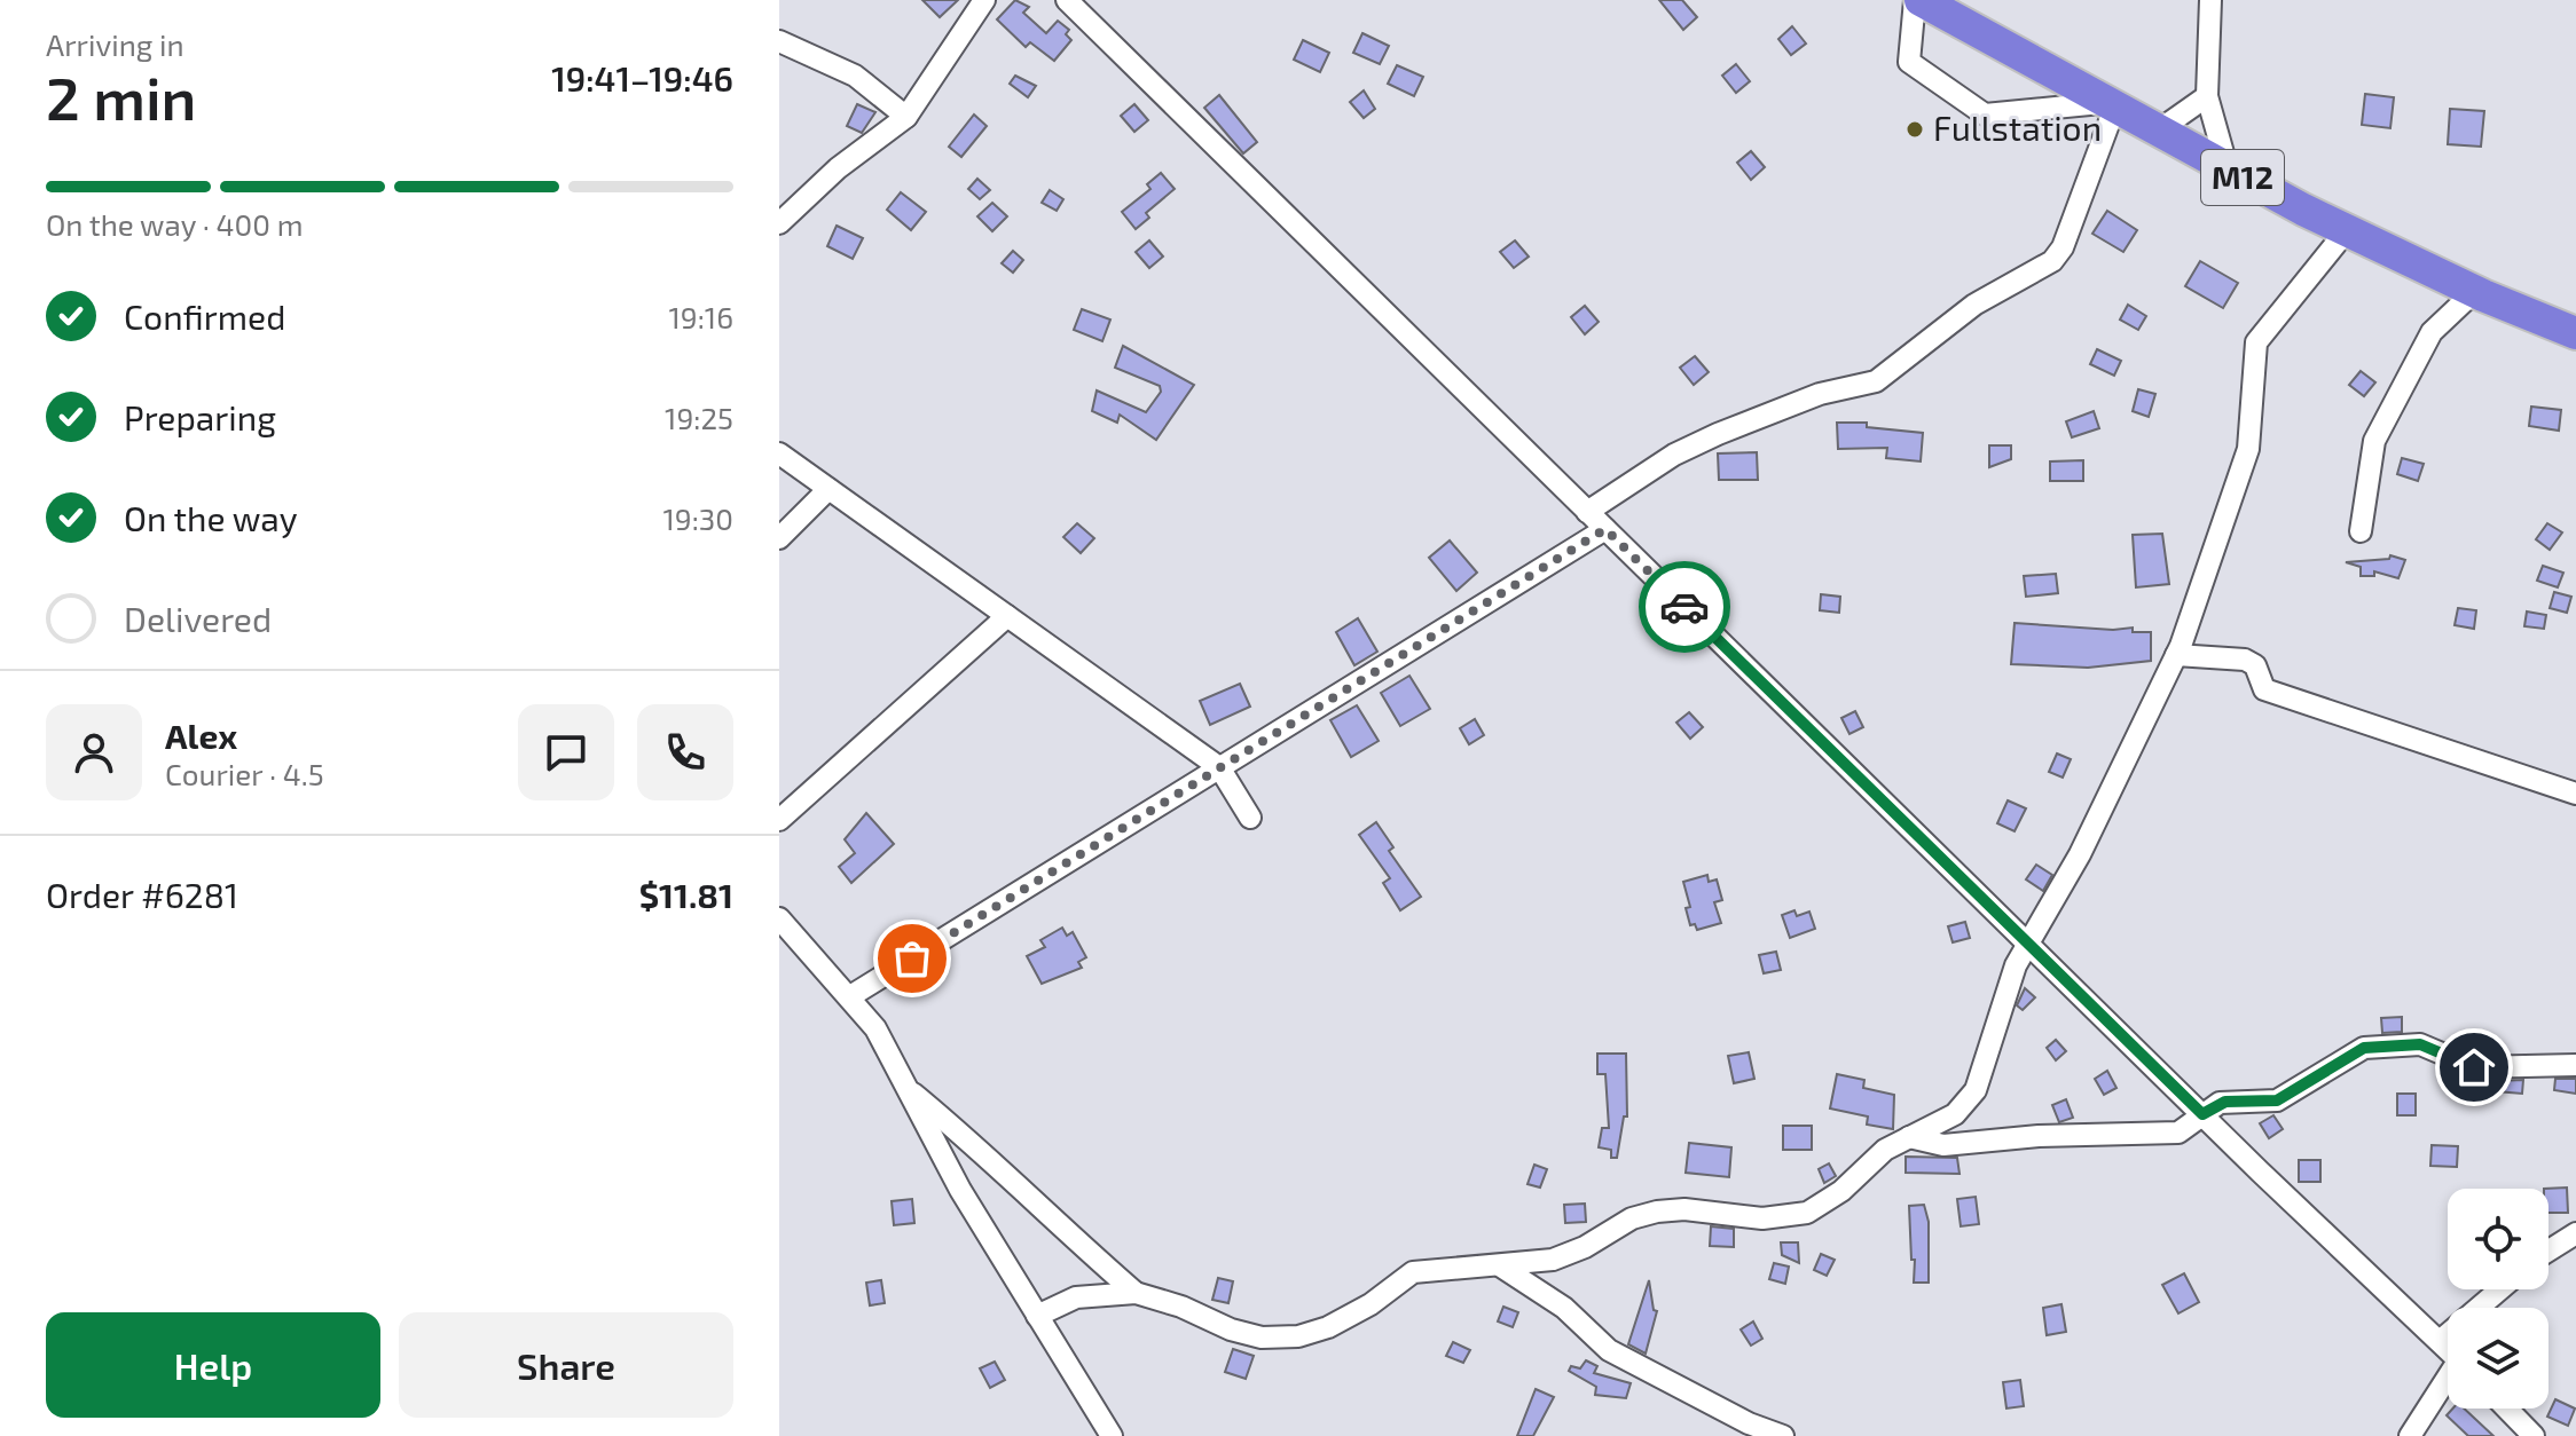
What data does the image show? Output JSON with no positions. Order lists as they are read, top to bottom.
{
  "streets": {
    "highway": ["M12"]
  },
  "places": ["Fullstation"],
  "page": {
    "heading": ["2 min", "Arriving in", "19:41–19:46"],
    "panel": [
      "Alex",
      "Courier · 4.5",
      "Order #6281",
      "$11.81"
    ],
    "bar": "On the way · 400 m",
    "list": [
      ["Confirmed", "19:16"],
      ["Preparing", "19:25"],
      ["On the way", "19:30"],
      "Delivered"
    ],
    "buttons": ["Help", "Share"]
  }
}
